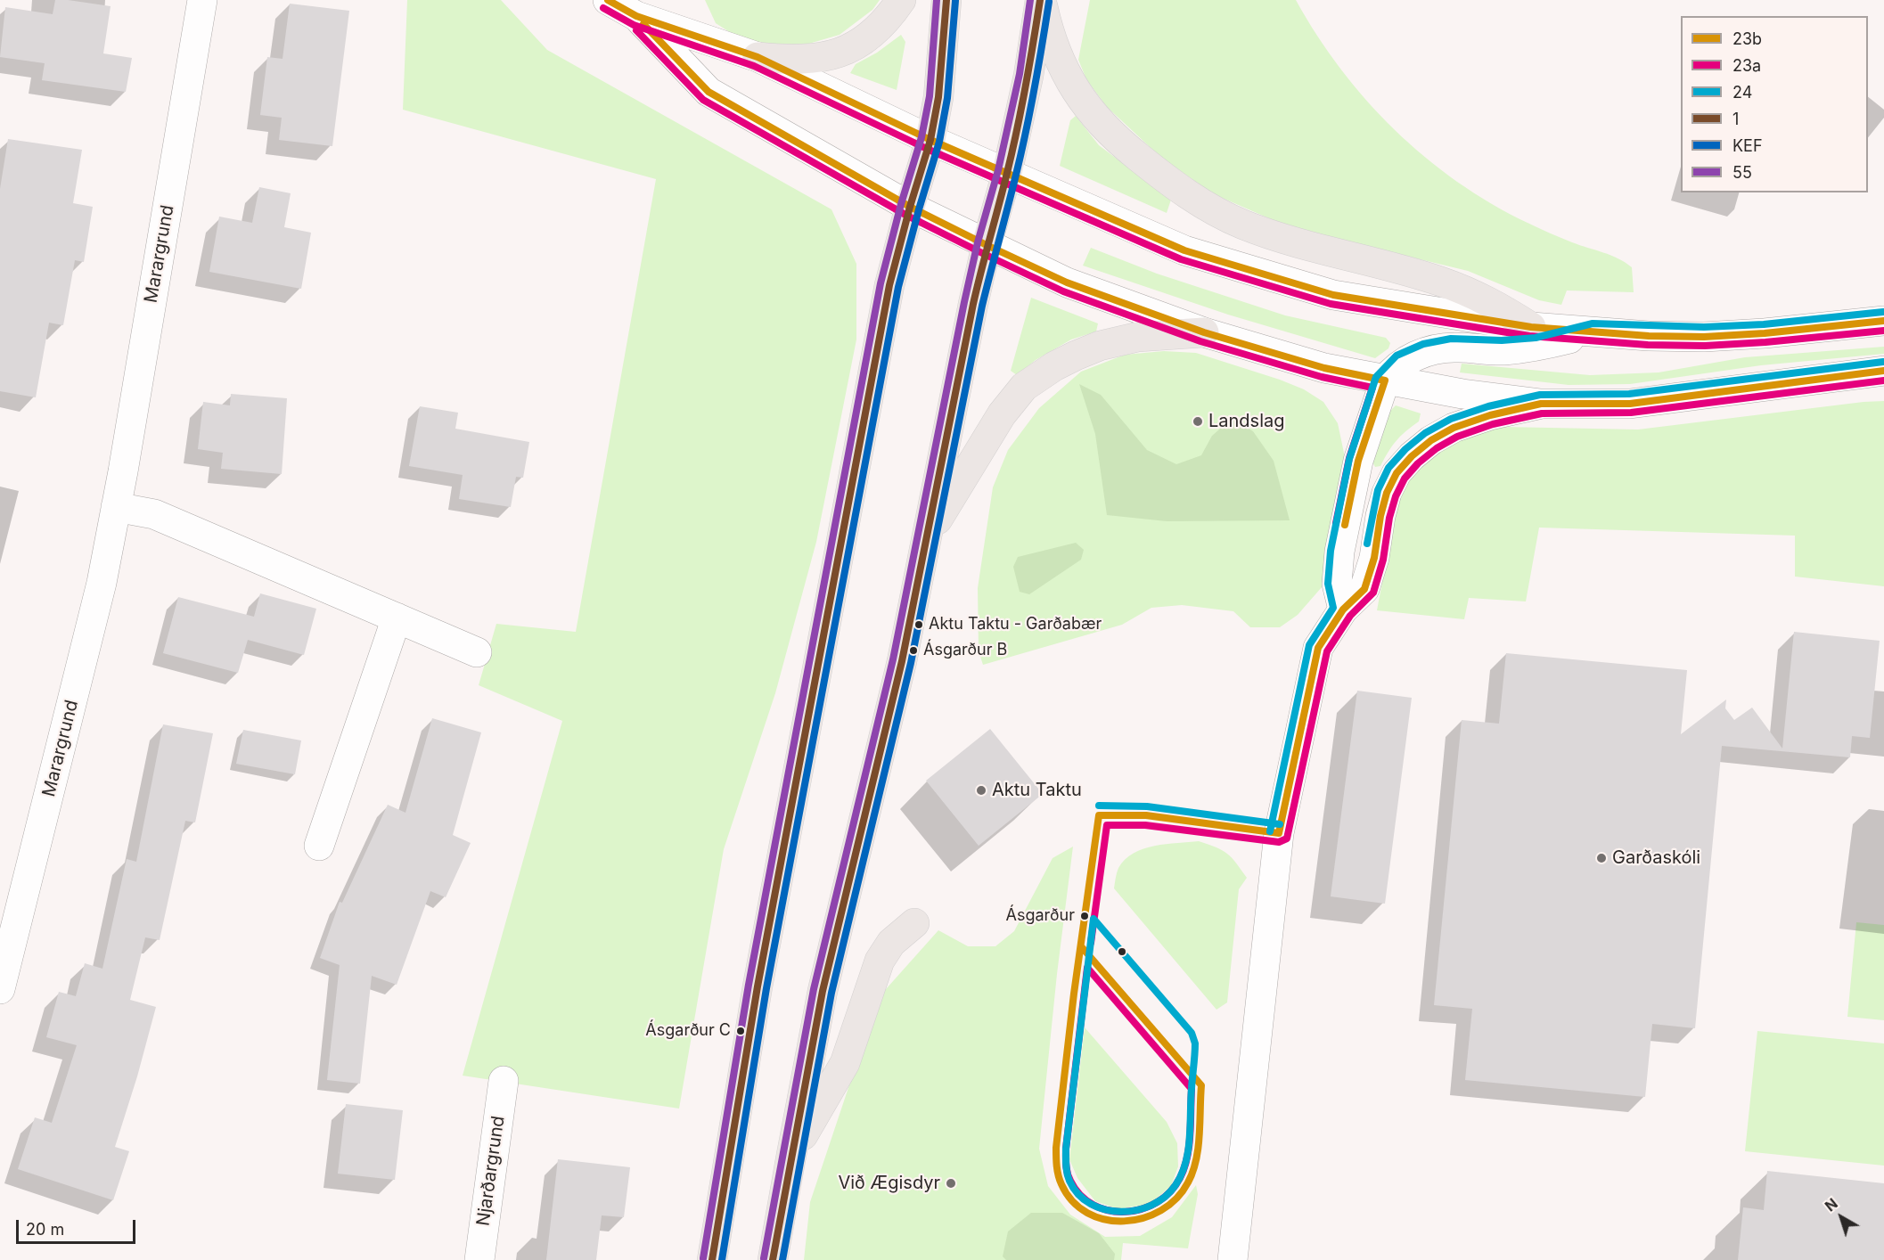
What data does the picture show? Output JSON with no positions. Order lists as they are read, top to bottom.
{
  "streets": {
    "street": ["Marargrund", "Njarðargrund"]
  },
  "places": [
    "Landslag",
    "Aktu Taktu - Garðabær",
    "Ásgarður B",
    "Aktu Taktu",
    "Garðaskóli",
    "Ásgarður",
    "Ásgarður C",
    "Við Ægisdyr"
  ],
  "lines": [
    "transit line 23b",
    "transit line 1",
    "transit line 55",
    "transit line KEF",
    "transit line 23a",
    "transit line 24"
  ],
  "legend": [
    "23b",
    "23a",
    "24",
    "1",
    "KEF",
    "55"
  ],
  "scale_bar": "20 m",
  "north": "top left"
}
